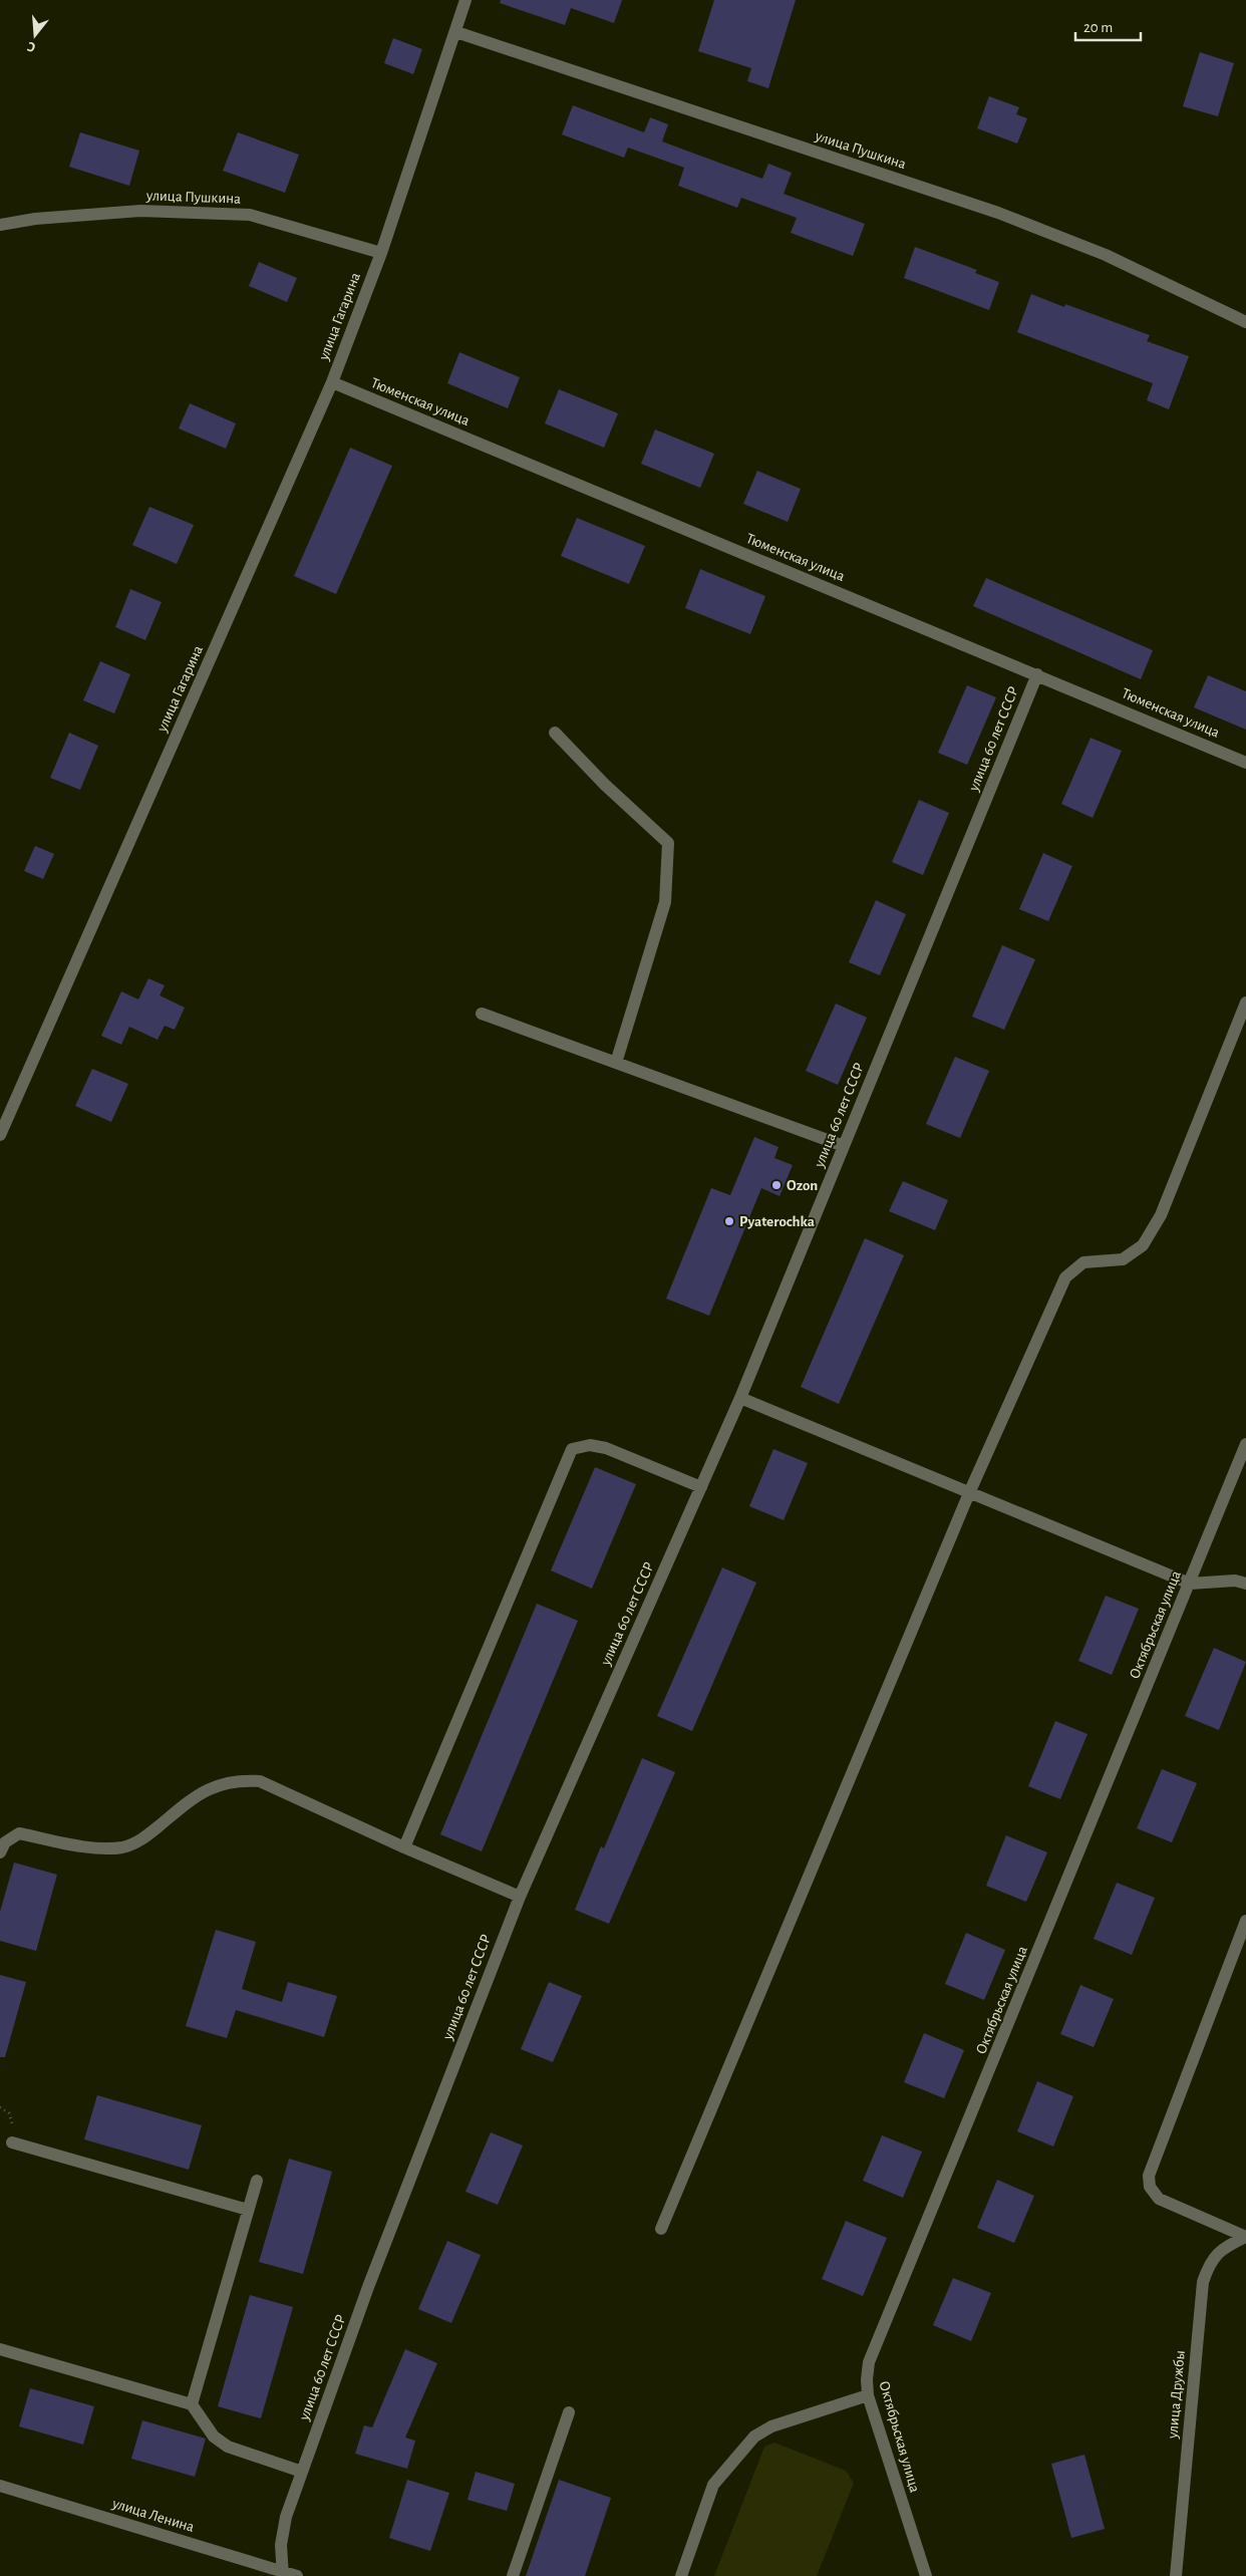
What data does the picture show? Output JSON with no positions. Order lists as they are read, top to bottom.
{
  "streets": {
    "street": [
      "улица Пушкина",
      "улица Гагарина",
      "Тюменская улица",
      "улица 60 лет СССР",
      "Октябрьская улица",
      "улица Дружбы",
      "улица Ленина"
    ]
  },
  "crossings": [
    ["улица Пушкина", "улица Гагарина"],
    ["улица Гагарина", "Тюменская улица"],
    ["Тюменская улица", "улица 60 лет СССР"],
    ["улица 60 лет СССР", "улица Ленина"]
  ],
  "places": ["Ozon", "Pyaterochka"],
  "scale_bar": "20 m",
  "north": "bottom"
}
